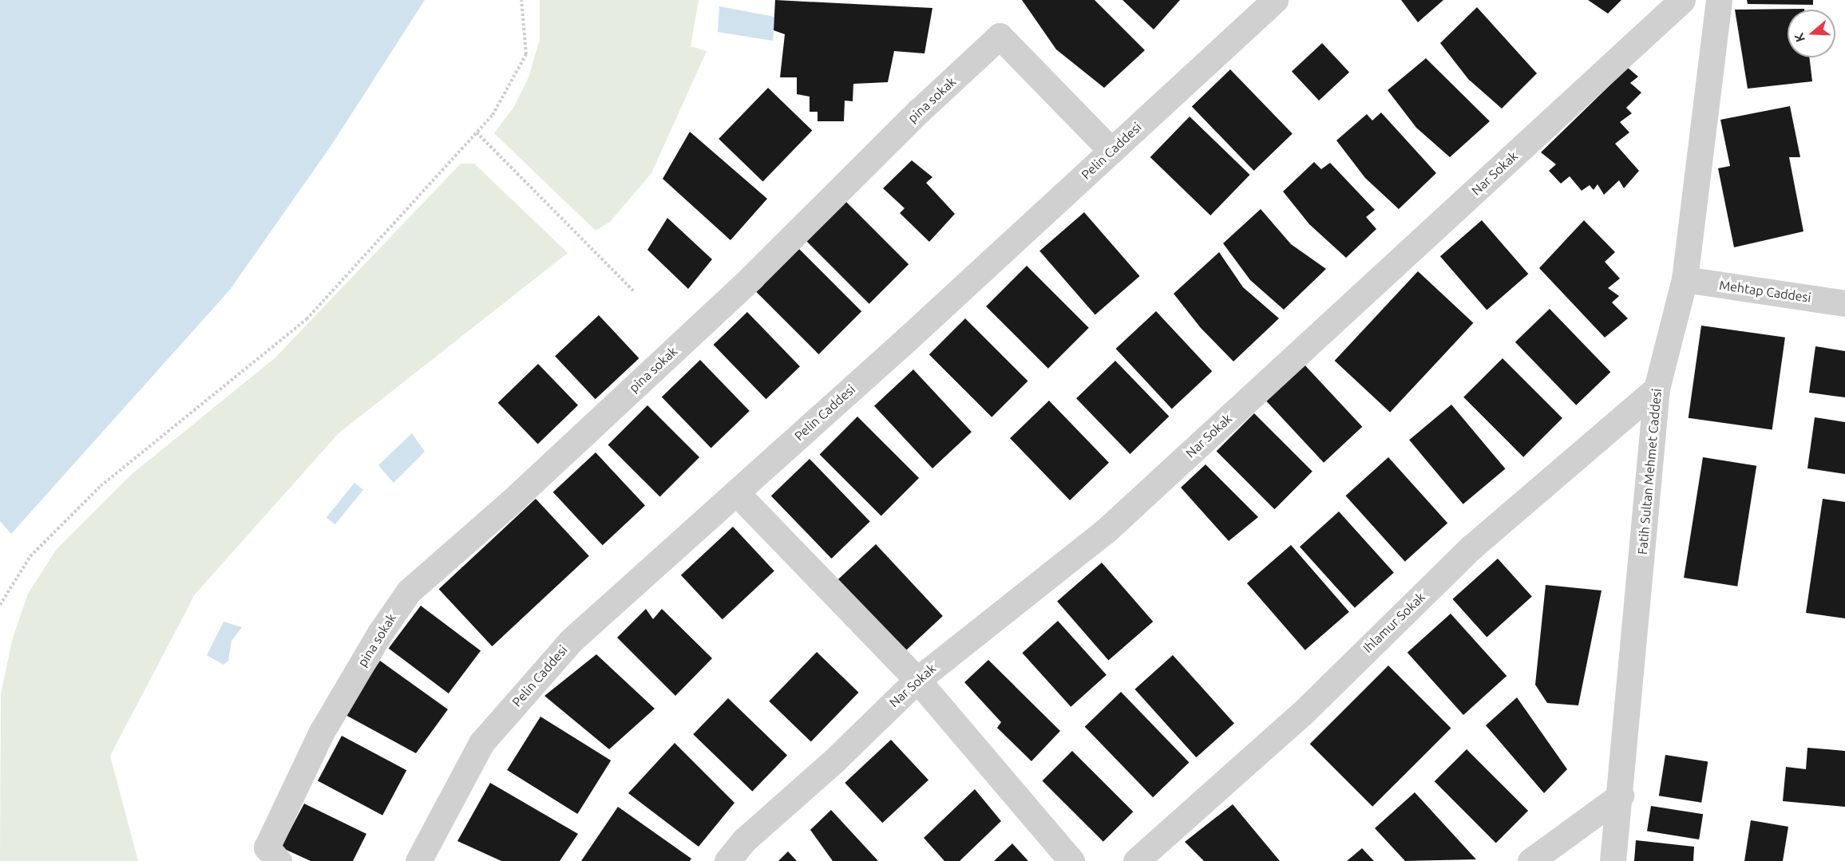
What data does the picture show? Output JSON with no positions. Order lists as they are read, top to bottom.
{
  "streets": {
    "street": [
      "pina sokak",
      "Pelin Caddesi",
      "Nar Sokak",
      "Mehtap Caddesi",
      "Fatih Sultan Mehmet Caddesi",
      "Ihlamur Sokak"
    ]
  },
  "crossings": [
    ["pina sokak", "Pelin Caddesi"],
    ["Mehtap Caddesi", "Fatih Sultan Mehmet Caddesi"],
    ["Fatih Sultan Mehmet Caddesi", "Ihlamur Sokak"]
  ],
  "north": "left"
}
